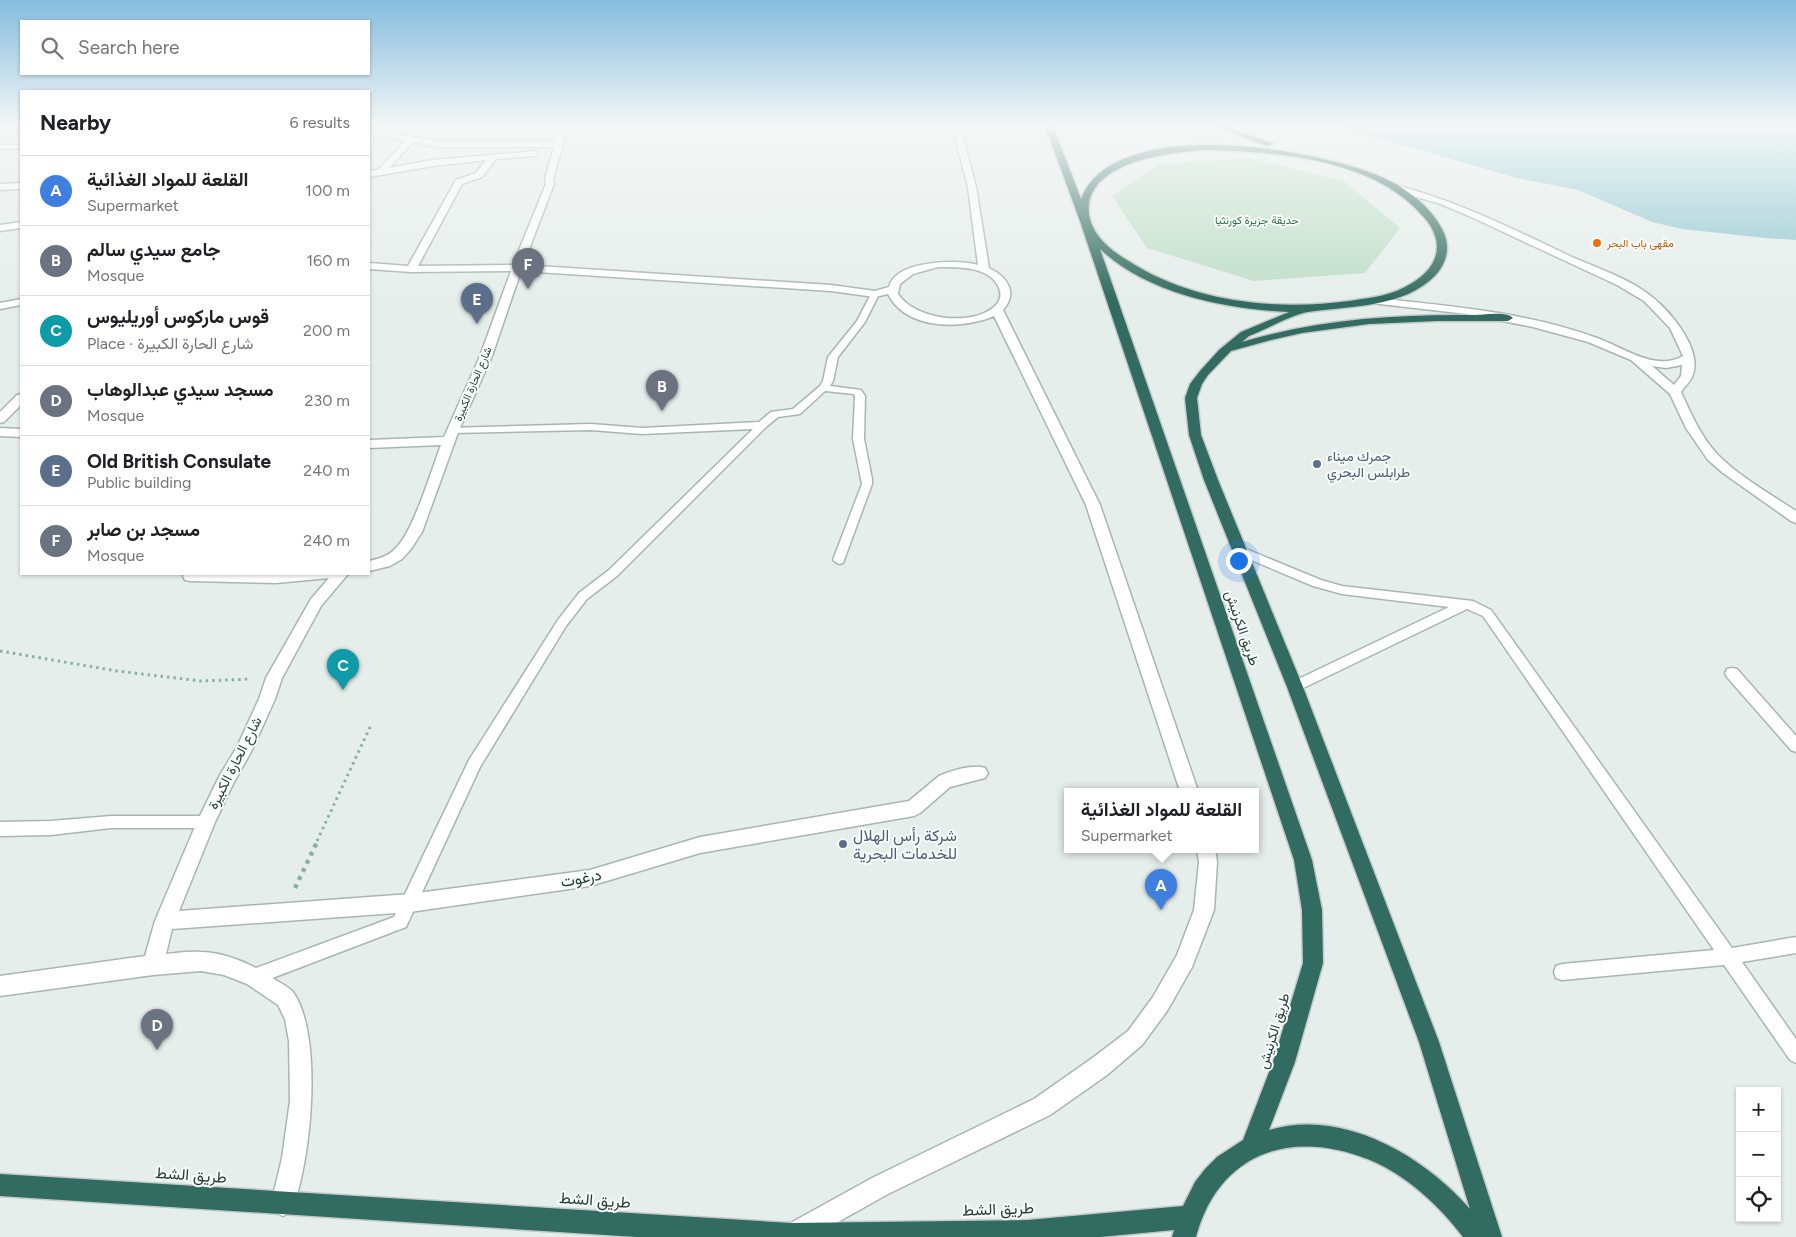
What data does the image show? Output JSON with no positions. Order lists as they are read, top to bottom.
{
  "streets": {
    "highway": ["طريق الكرنيش", "طريق الشط"],
    "street": ["شارع الحارة الكبيرة", "درغوت"]
  },
  "crossings": [
    ["شارع الحارة الكبيرة", "درغوت"]
  ],
  "parks": ["حديقة جزيرة كورنثيا"],
  "places": ["مقهى باب البحر", "جمرك ميناء طرابلس البحري", "شركة رأس الهلال للخدمات البحرية"],
  "page": {
    "search": "Search here",
    "heading": ["Nearby", "6 results"],
    "list": [
      {
        "mark": "A",
        "name": "القلعة للمواد الغذائية",
        "note": "Supermarket",
        "value": "100 m"
      },
      {
        "mark": "B",
        "name": "جامع سيدي سالم",
        "note": "Mosque",
        "value": "160 m"
      },
      {
        "mark": "C",
        "name": "قوس ماركوس أوريليوس",
        "note": "Place · شارع الحارة الكبيرة",
        "value": "200 m"
      },
      {
        "mark": "D",
        "name": "مسجد سيدي عبدالوهاب",
        "note": "Mosque",
        "value": "230 m"
      },
      {
        "mark": "E",
        "name": "Old British Consulate",
        "note": "Public building",
        "value": "240 m"
      },
      {
        "mark": "F",
        "name": "مسجد بن صابر",
        "note": "Mosque",
        "value": "240 m"
      }
    ],
    "pins": [
      "F",
      "E",
      "B",
      "C",
      "A",
      "D"
    ],
    "popup": ["القلعة للمواد الغذائية", "Supermarket"],
    "map_buttons": ["+", "−"]
  }
}
